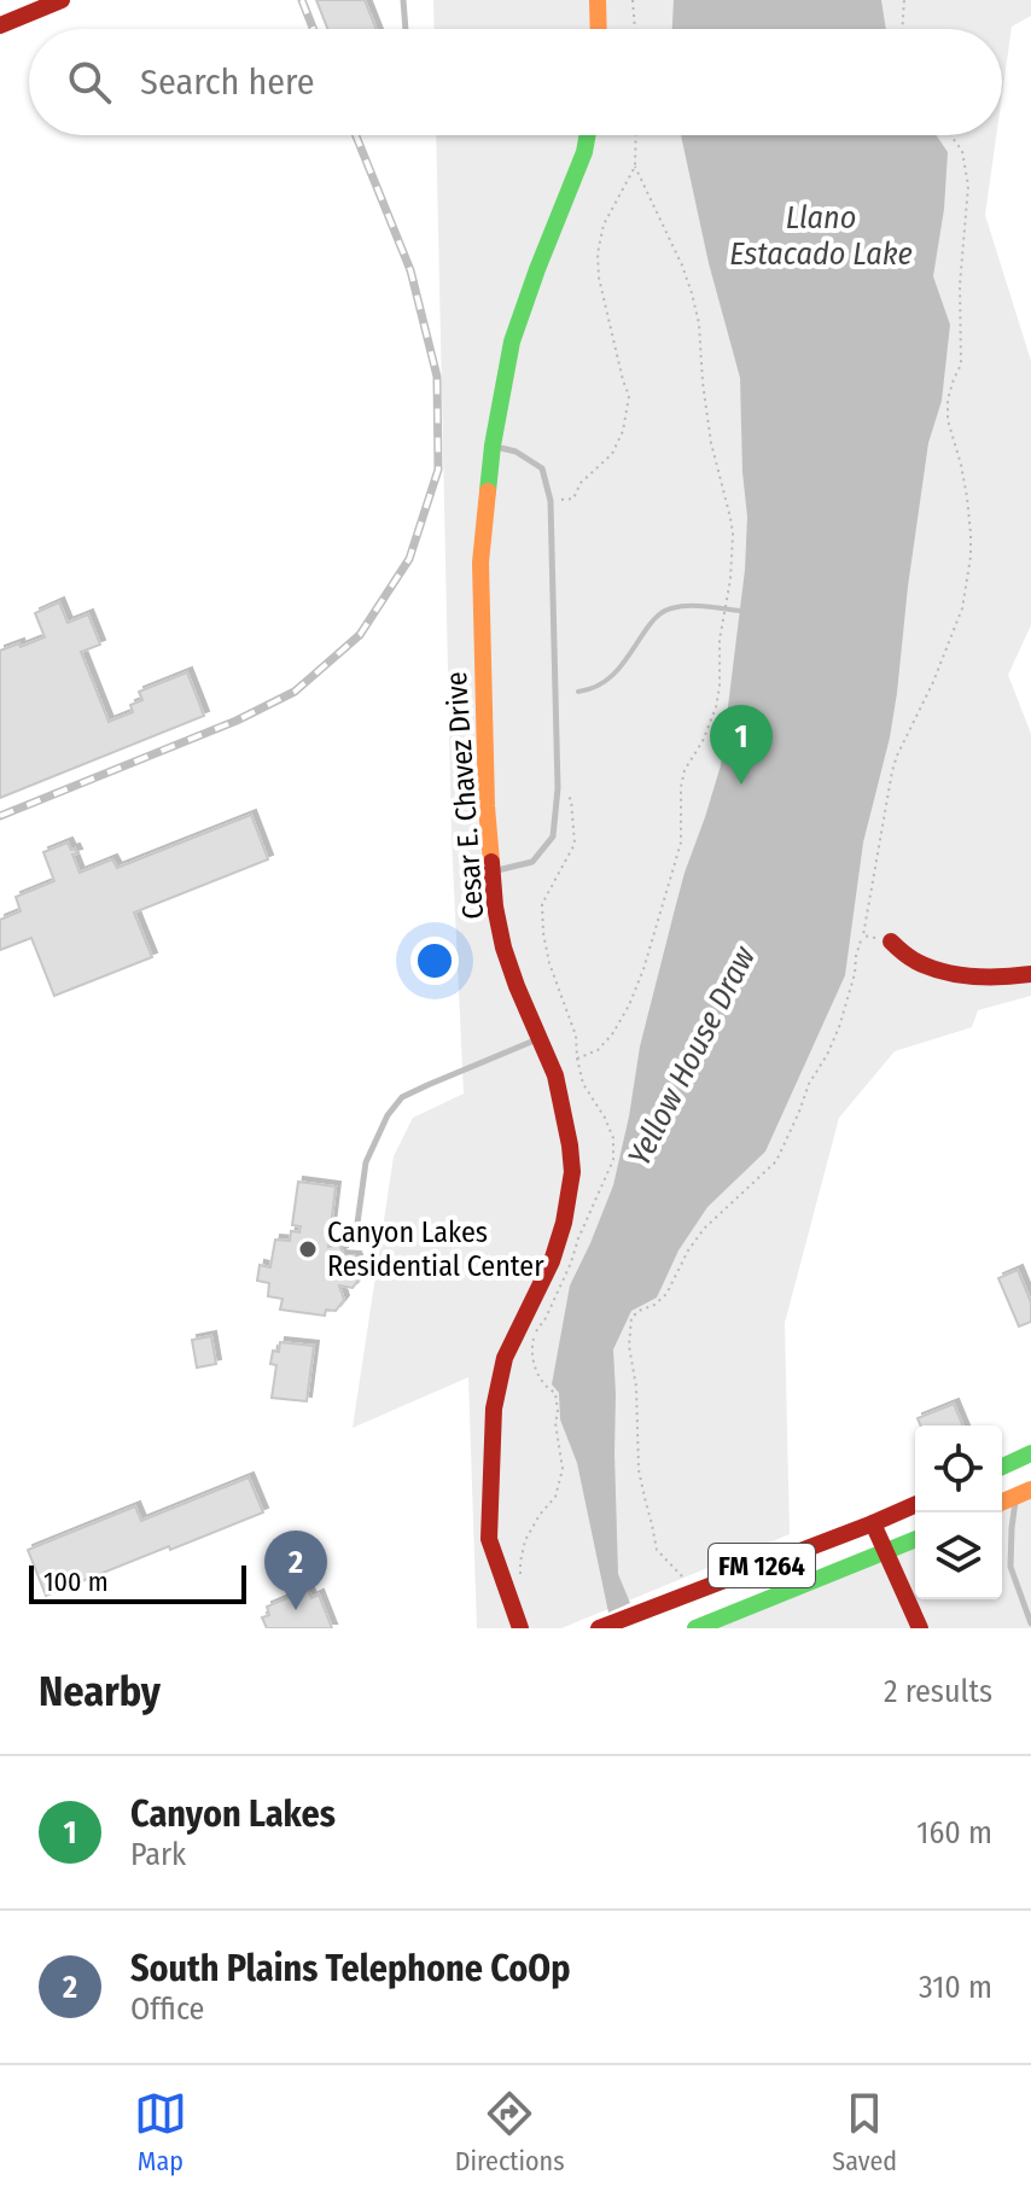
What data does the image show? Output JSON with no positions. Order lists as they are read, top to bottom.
{
  "streets": {
    "street": ["Cesar E. Chavez Drive", "FM 1264"]
  },
  "water": ["Llano Estacado Lake", "Yellow House Draw"],
  "places": ["Canyon Lakes Residential Center"],
  "scale_bar": "100 m",
  "page": {
    "search": "Search here",
    "pins": ["1", "2"],
    "scale": "100 m",
    "heading": ["Nearby", "2 results"],
    "list": [
      {
        "mark": "1",
        "name": "Canyon Lakes",
        "note": "Park",
        "value": "160 m"
      },
      {
        "mark": "2",
        "name": "South Plains Telephone CoOp",
        "note": "Office",
        "value": "310 m"
      }
    ],
    "nav": ["Map", "Directions", "Saved"]
  }
}
